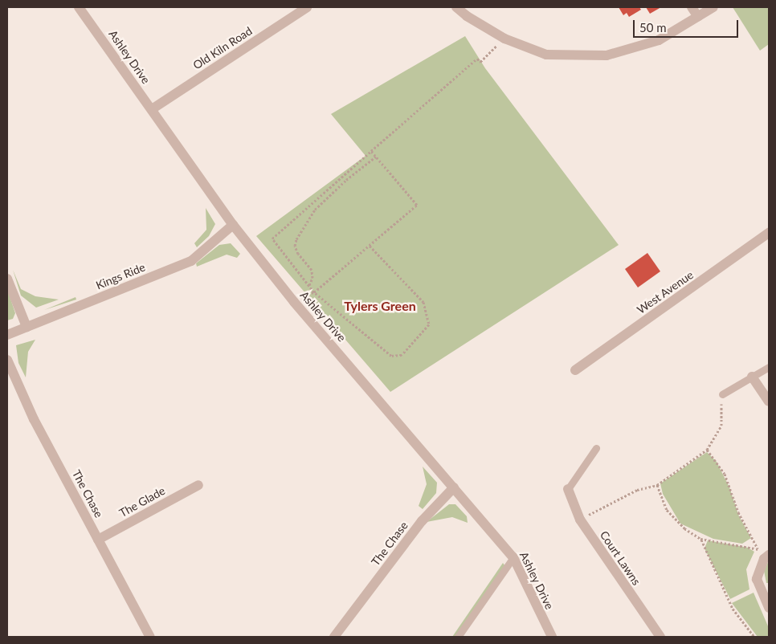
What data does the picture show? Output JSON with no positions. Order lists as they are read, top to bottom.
{
  "streets": {
    "street": [
      "Old Kiln Road",
      "Ashley Drive",
      "Kings Ride",
      "West Avenue",
      "The Chase",
      "The Glade",
      "Court Lawns"
    ]
  },
  "crossings": [
    ["Old Kiln Road", "Ashley Drive"],
    ["Ashley Drive", "Kings Ride"],
    ["Ashley Drive", "The Chase"],
    ["The Chase", "The Glade"]
  ],
  "districts": ["Tylers Green"],
  "scale_bar": "50 m"
}
